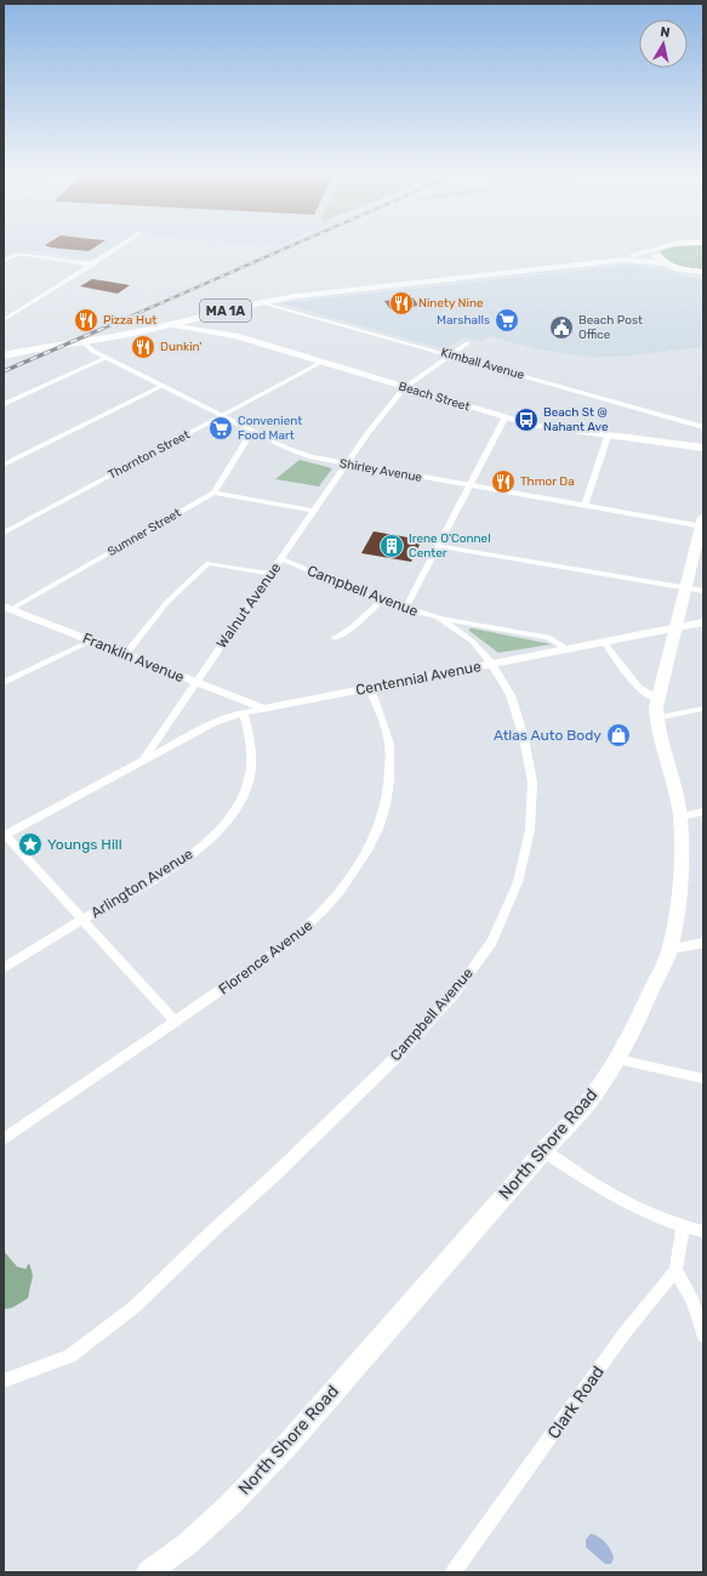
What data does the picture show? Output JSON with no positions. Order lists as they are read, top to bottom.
{
  "streets": {
    "highway": ["MA 1A"],
    "main road": ["Beach Street", "North Shore Road"],
    "street": [
      "Kimball Avenue",
      "Thornton Street",
      "Shirley Avenue",
      "Sumner Street",
      "Campbell Avenue",
      "Walnut Avenue",
      "Franklin Avenue",
      "Centennial Avenue",
      "Arlington Avenue",
      "Florence Avenue",
      "Clark Road"
    ]
  },
  "crossings": [
    ["MA 1A", "Kimball Avenue"],
    ["MA 1A", "Beach Street"],
    ["MA 1A", "Shirley Avenue"],
    ["Kimball Avenue", "Walnut Avenue"],
    ["Beach Street", "Thornton Street"],
    ["Beach Street", "Walnut Avenue"],
    ["Thornton Street", "Shirley Avenue"],
    ["Shirley Avenue", "Sumner Street"],
    ["Shirley Avenue", "Walnut Avenue"],
    ["Shirley Avenue", "North Shore Road"],
    ["Sumner Street", "Franklin Avenue"],
    ["Campbell Avenue", "Walnut Avenue"],
    ["Campbell Avenue", "Centennial Avenue"],
    ["Walnut Avenue", "Franklin Avenue"],
    ["Walnut Avenue", "Centennial Avenue"],
    ["Franklin Avenue", "Centennial Avenue"],
    ["Centennial Avenue", "Arlington Avenue"],
    ["Centennial Avenue", "Florence Avenue"],
    ["Centennial Avenue", "North Shore Road"]
  ],
  "places": {
    "restaurant": [
      "Ninety Nine",
      "Pizza Hut",
      "Dunkin'",
      "Thmor Da"
    ],
    "supermarket": ["Marshalls", "Convenient Food Mart"],
    "public building": ["Beach Post Office"],
    "bus stop": ["Beach St @ Nahant Ave"],
    "building": ["Irene O'Connel Center"],
    "shop": ["Atlas Auto Body"],
    "place": ["Youngs Hill"]
  },
  "north": "top"
}
